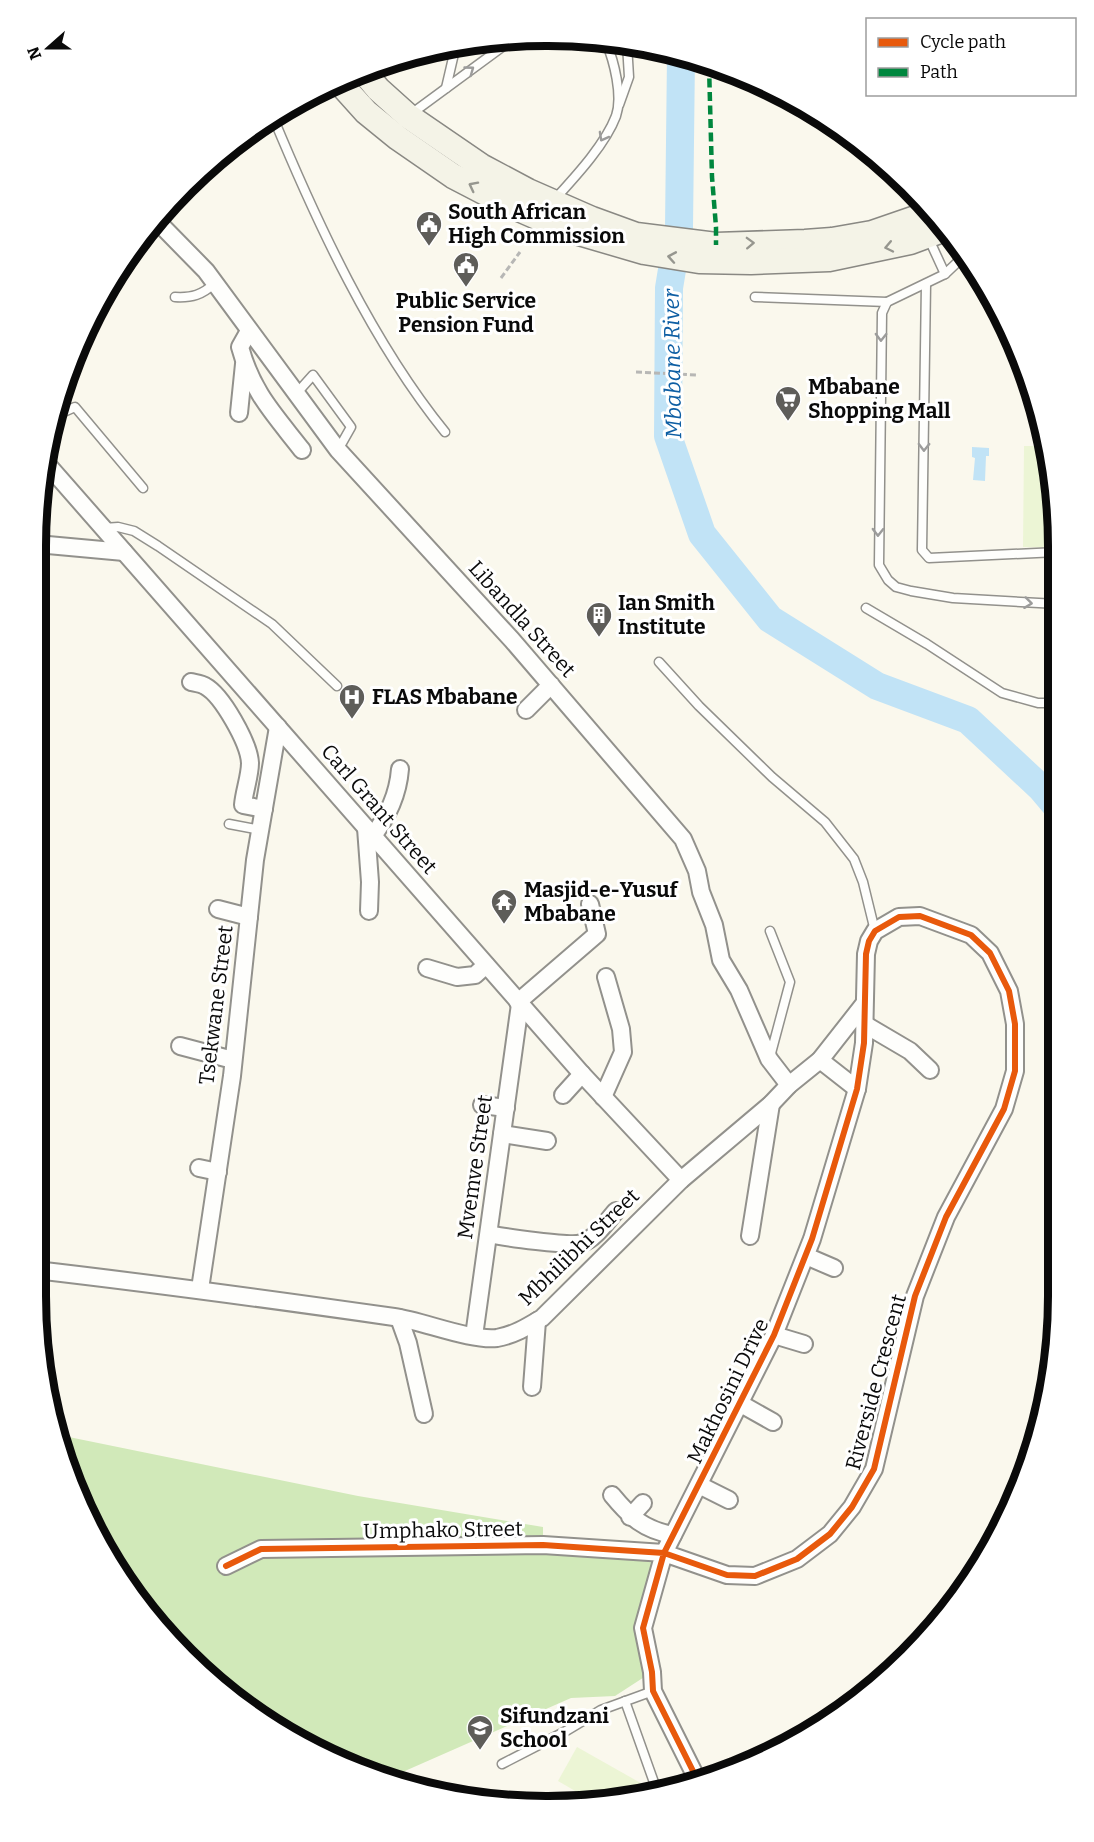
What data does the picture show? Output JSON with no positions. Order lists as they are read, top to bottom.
{
  "streets": {
    "street": [
      "Libandla Street",
      "Carl Grant Street",
      "Tsekwane Street",
      "Mvemve Street",
      "Mbhilibhi Street",
      "Riverside Crescent",
      "Makhosini Drive",
      "Umphako Street"
    ]
  },
  "crossings": [
    ["Libandla Street", "Mbhilibhi Street"],
    ["Carl Grant Street", "Tsekwane Street"],
    ["Carl Grant Street", "Mvemve Street"],
    ["Carl Grant Street", "Mbhilibhi Street"],
    ["Tsekwane Street", "Mbhilibhi Street"],
    ["Mvemve Street", "Mbhilibhi Street"],
    ["Mbhilibhi Street", "Makhosini Drive"],
    ["Riverside Crescent", "Makhosini Drive"],
    ["Riverside Crescent", "Umphako Street"],
    ["Makhosini Drive", "Umphako Street"]
  ],
  "water": ["Mbabane River"],
  "places": {
    "public building": ["South African High Commission", "Public Service Pension Fund"],
    "supermarket": ["Mbabane Shopping Mall"],
    "building": ["Ian Smith Institute"],
    "hospital": ["FLAS Mbabane"],
    "temple": ["Masjid-e-Yusuf Mbabane"],
    "school or university": ["Sifundzani School"]
  },
  "legend": ["Cycle path", "Path"],
  "north": "left"
}
